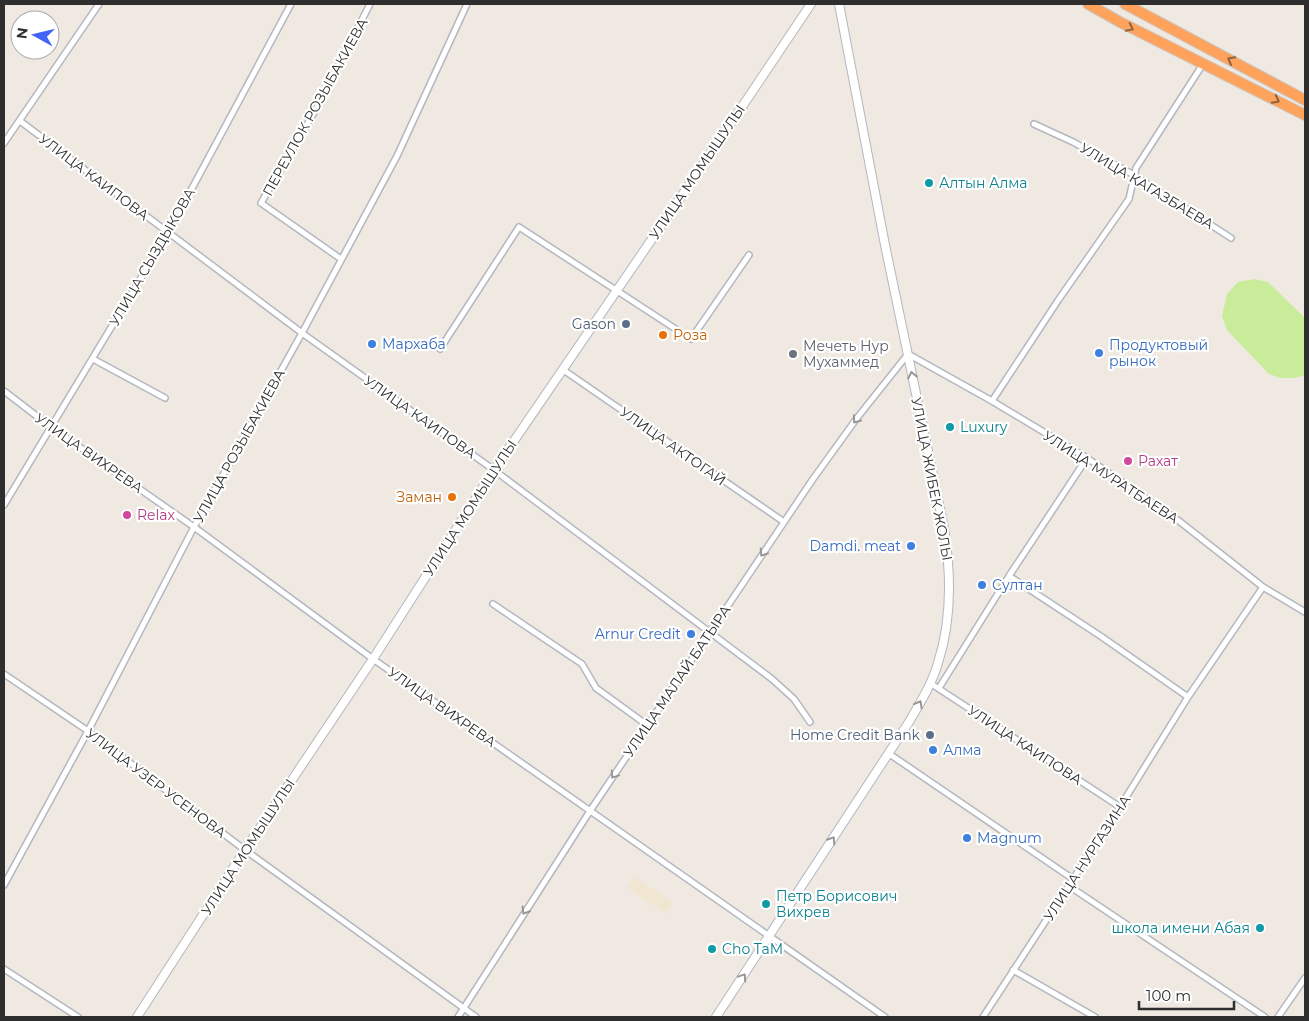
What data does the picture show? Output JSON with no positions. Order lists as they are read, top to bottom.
{
  "streets": {
    "street": [
      "ПЕРЕУЛОК РОЗЫБАКИЕВА",
      "УЛИЦА МОМЫШУЛЫ",
      "УЛИЦА КАИПОВА",
      "УЛИЦА КАГАЗБАЕВА",
      "УЛИЦА СЫЗДЫКОВА",
      "УЛИЦА РОЗЫБАКИЕВА",
      "УЛИЦА АКТОГАЙ",
      "УЛИЦА ВИХРЕВА",
      "УЛИЦА МУРАТБАЕВА",
      "УЛИЦА ЖИБЕК ЖОЛЫ",
      "УЛИЦА МАЛАЙ БАТЫРА",
      "УЛИЦА УЗЕР УСЕНОВА",
      "УЛИЦА НУРГАЗИНА"
    ]
  },
  "crossings": [
    ["ПЕРЕУЛОК РОЗЫБАКИЕВА", "УЛИЦА РОЗЫБАКИЕВА"],
    ["УЛИЦА МОМЫШУЛЫ", "УЛИЦА КАИПОВА"],
    ["УЛИЦА МОМЫШУЛЫ", "УЛИЦА АКТОГАЙ"],
    ["УЛИЦА МОМЫШУЛЫ", "УЛИЦА ВИХРЕВА"],
    ["УЛИЦА МОМЫШУЛЫ", "УЛИЦА УЗЕР УСЕНОВА"],
    ["УЛИЦА КАИПОВА", "УЛИЦА СЫЗДЫКОВА"],
    ["УЛИЦА КАИПОВА", "УЛИЦА РОЗЫБАКИЕВА"],
    ["УЛИЦА КАИПОВА", "УЛИЦА ЖИБЕК ЖОЛЫ"],
    ["УЛИЦА КАИПОВА", "УЛИЦА МАЛАЙ БАТЫРА"],
    ["УЛИЦА КАИПОВА", "УЛИЦА НУРГАЗИНА"],
    ["УЛИЦА СЫЗДЫКОВА", "УЛИЦА ВИХРЕВА"],
    ["УЛИЦА РОЗЫБАКИЕВА", "УЛИЦА ВИХРЕВА"],
    ["УЛИЦА РОЗЫБАКИЕВА", "УЛИЦА УЗЕР УСЕНОВА"],
    ["УЛИЦА АКТОГАЙ", "УЛИЦА МАЛАЙ БАТЫРА"],
    ["УЛИЦА ВИХРЕВА", "УЛИЦА ЖИБЕК ЖОЛЫ"],
    ["УЛИЦА ВИХРЕВА", "УЛИЦА МАЛАЙ БАТЫРА"],
    ["УЛИЦА МУРАТБАЕВА", "УЛИЦА ЖИБЕК ЖОЛЫ"],
    ["УЛИЦА МУРАТБАЕВА", "УЛИЦА МАЛАЙ БАТЫРА"],
    ["УЛИЦА МУРАТБАЕВА", "УЛИЦА НУРГАЗИНА"],
    ["УЛИЦА ЖИБЕК ЖОЛЫ", "УЛИЦА МАЛАЙ БАТЫРА"],
    ["УЛИЦА МАЛАЙ БАТЫРА", "УЛИЦА УЗЕР УСЕНОВА"]
  ],
  "one_way": ["УЛИЦА ЖИБЕК ЖОЛЫ", "УЛИЦА МАЛАЙ БАТЫРА"],
  "places": [
    "Алтын Алма",
    "Gason",
    "Роза",
    "Мархаба",
    "Продуктовый рынок",
    "Мечеть Нур Мухаммед",
    "Luxury",
    "Рахат",
    "Заман",
    "Relax",
    "Damdi. meat",
    "Султан",
    "Arnur Credit",
    "Home Credit Bank",
    "Алма",
    "Magnum",
    "Петр Борисович Вихрев",
    "школа имени Абая",
    "Cho TaM"
  ],
  "scale_bar": "100 m",
  "north": "left"
}
